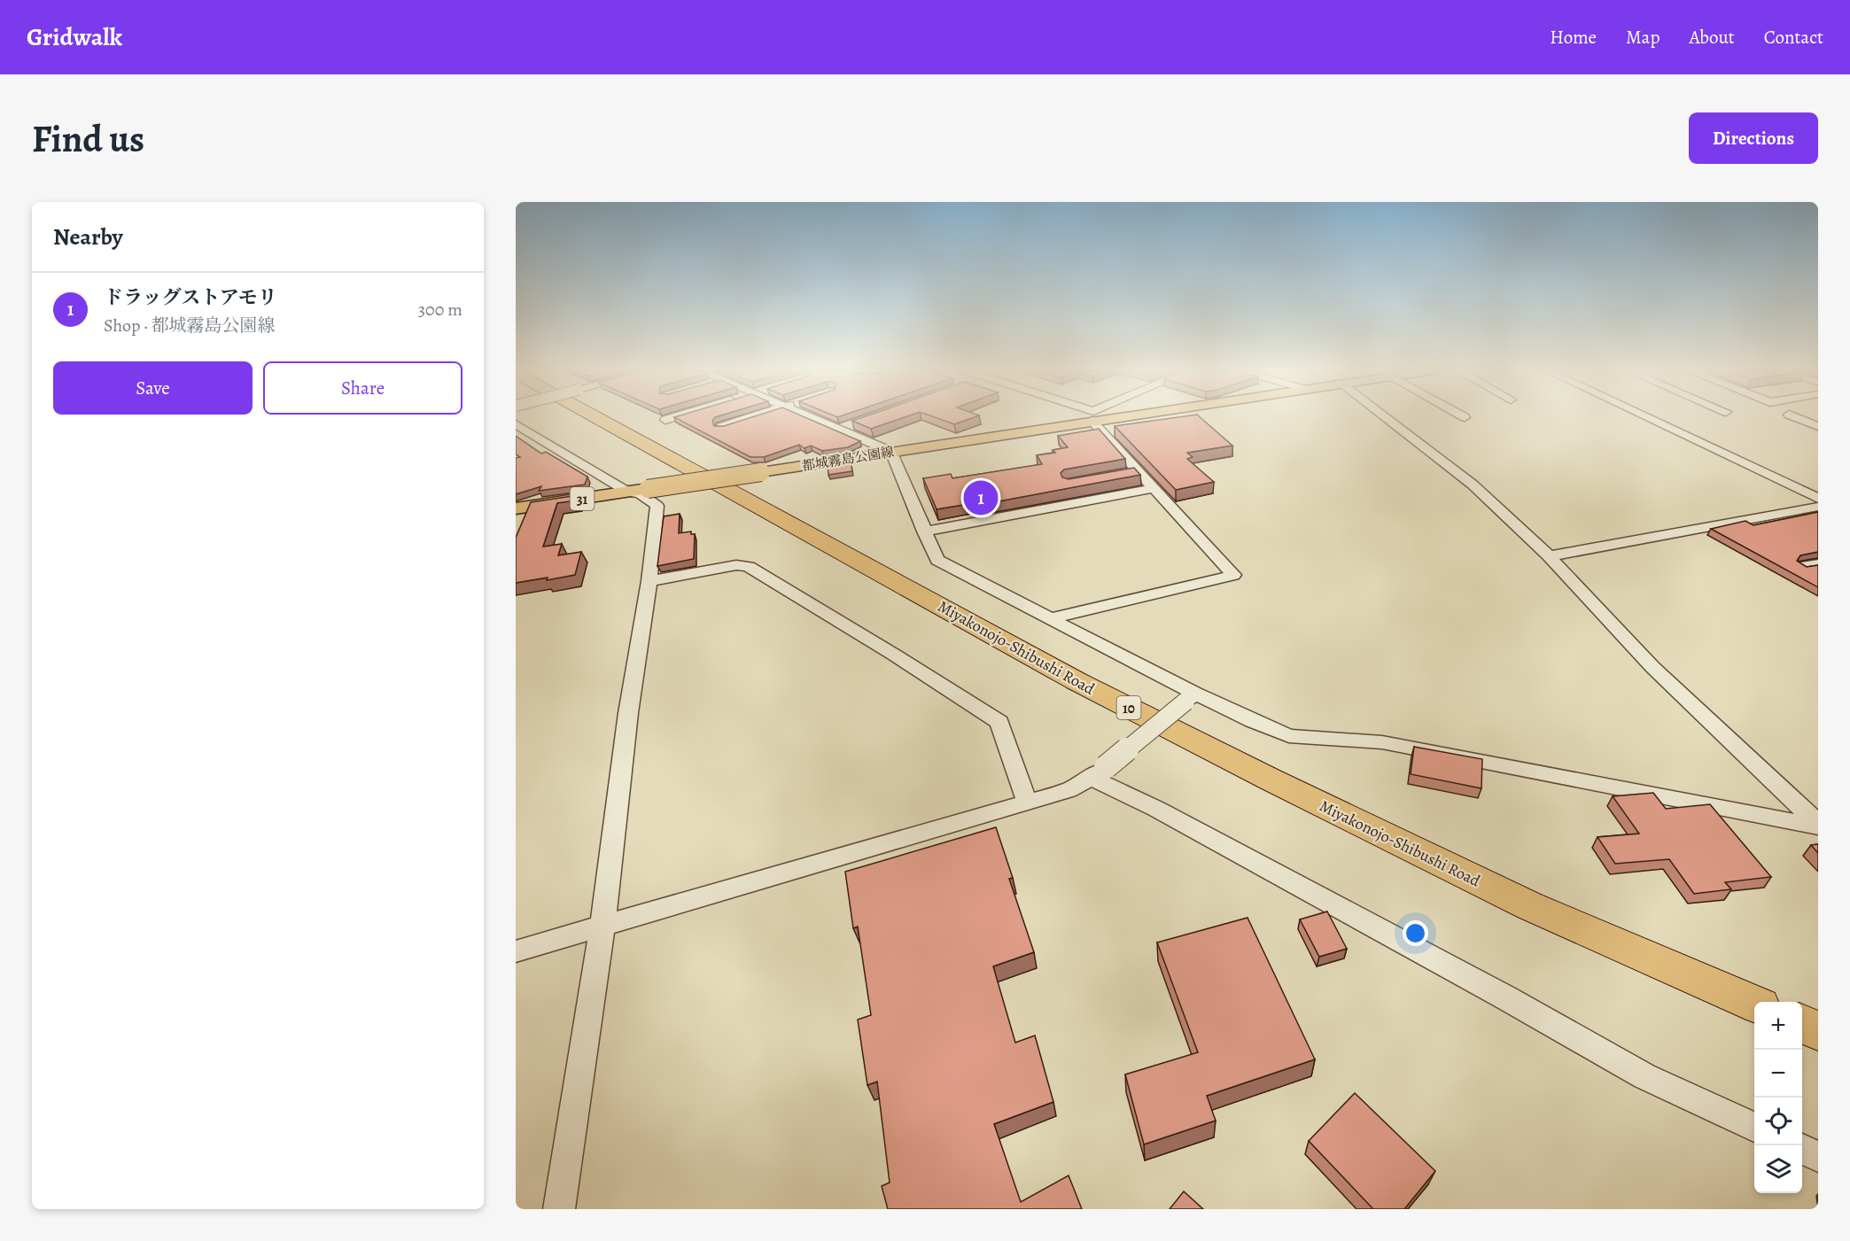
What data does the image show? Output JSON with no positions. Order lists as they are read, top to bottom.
{
  "streets": {
    "highway": ["Miyakonojo-Shibushi Road", "10"],
    "main road": ["都城霧島公園線", "31"]
  },
  "page": {
    "header": "Gridwalk",
    "nav": [
      "Home",
      "Map",
      "About",
      "Contact"
    ],
    "buttons": [
      "Directions",
      ["Save", "Share"]
    ],
    "title": "Find us",
    "heading": "Nearby",
    "list": [
      {
        "mark": "1",
        "name": "ドラッグストアモリ",
        "note": "Shop · 都城霧島公園線",
        "value": "300 m"
      }
    ],
    "pins": "1",
    "map_buttons": ["+", "−"]
  }
}
